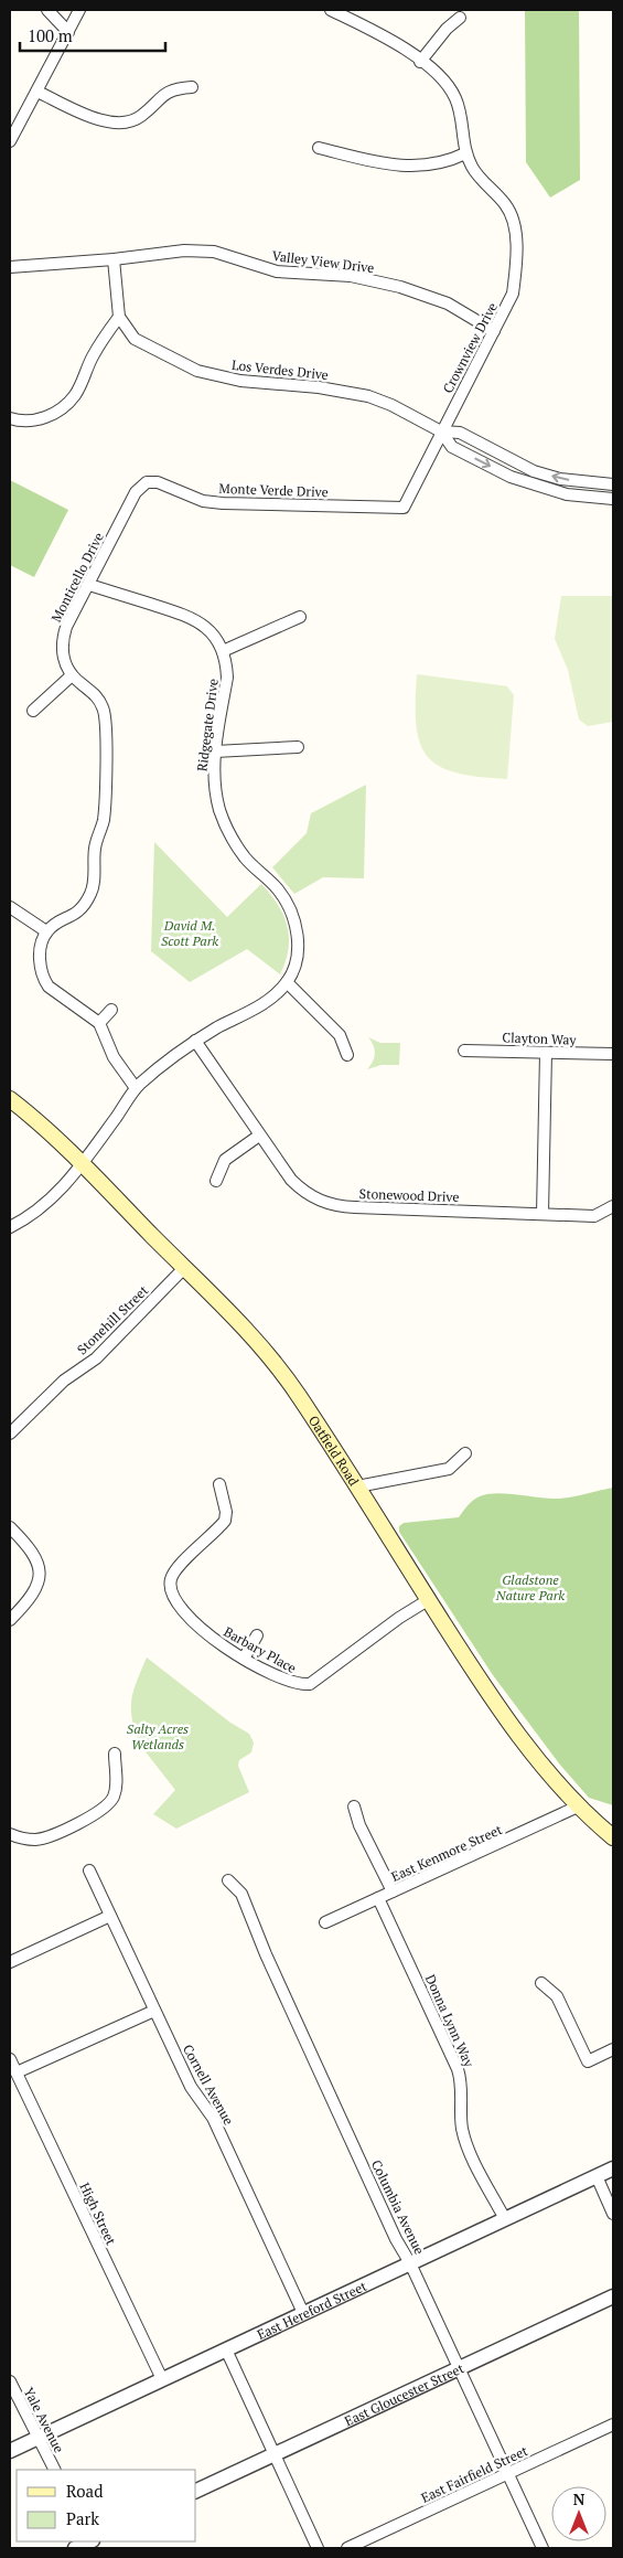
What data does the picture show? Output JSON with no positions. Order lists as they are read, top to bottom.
{
  "streets": {
    "main road": ["Oatfield Road"],
    "street": [
      "Valley View Drive",
      "Crownview Drive",
      "Los Verdes Drive",
      "Monte Verde Drive",
      "Monticello Drive",
      "Ridgegate Drive",
      "Clayton Way",
      "Stonewood Drive",
      "Stonehill Street",
      "Barbary Place",
      "East Kenmore Street",
      "Donna Lynn Way",
      "Cornell Avenue",
      "Columbia Avenue",
      "High Street",
      "East Hereford Street",
      "East Gloucester Street",
      "Yale Avenue",
      "East Fairfield Street"
    ]
  },
  "crossings": [
    ["Valley View Drive", "Crownview Drive"],
    ["Crownview Drive", "Los Verdes Drive"],
    ["Crownview Drive", "Monte Verde Drive"],
    ["Monte Verde Drive", "Monticello Drive"],
    ["Monticello Drive", "Ridgegate Drive"],
    ["Stonehill Street", "Oatfield Road"],
    ["Oatfield Road", "Barbary Place"],
    ["Oatfield Road", "East Kenmore Street"],
    ["East Kenmore Street", "Donna Lynn Way"],
    ["Donna Lynn Way", "East Hereford Street"],
    ["Cornell Avenue", "East Hereford Street"],
    ["Columbia Avenue", "East Hereford Street"],
    ["Columbia Avenue", "East Gloucester Street"],
    ["Columbia Avenue", "East Fairfield Street"],
    ["High Street", "East Hereford Street"],
    ["East Hereford Street", "Yale Avenue"]
  ],
  "parks": ["David M. Scott Park", "Gladstone Nature Park", "Salty Acres Wetlands"],
  "legend": ["Road", "Park"],
  "scale_bar": "100 m",
  "north": "top"
}
